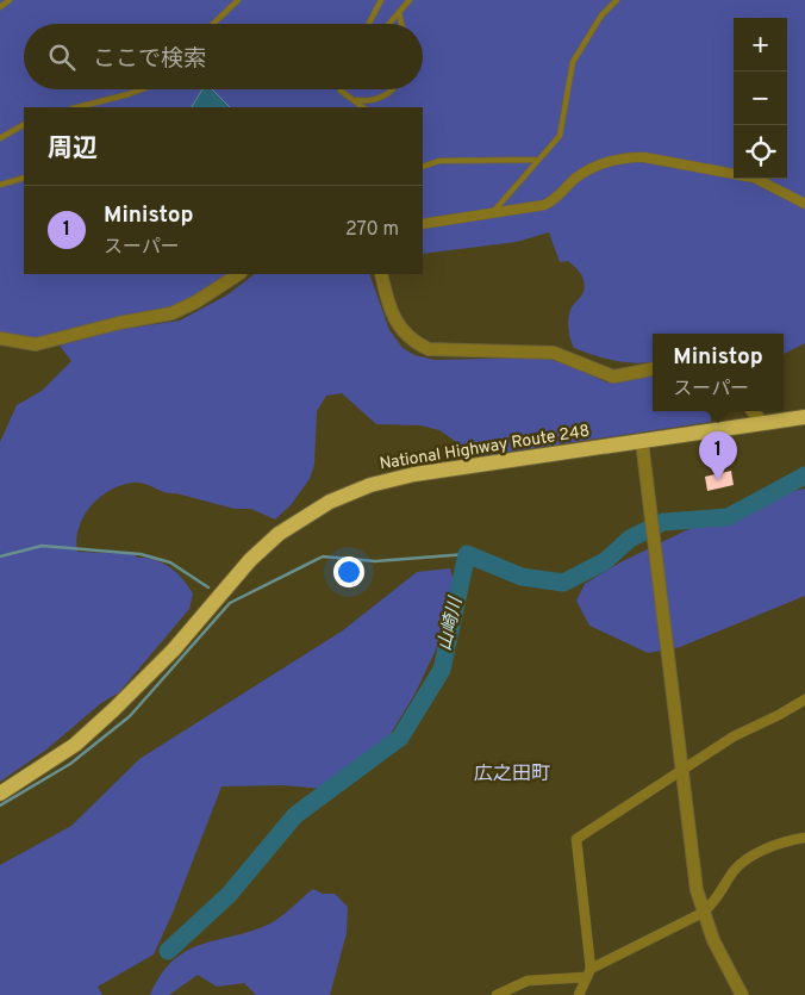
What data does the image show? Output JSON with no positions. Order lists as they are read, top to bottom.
{
  "streets": {
    "highway": ["National Highway Route 248"]
  },
  "districts": ["広之田町"],
  "water": ["山崎川"],
  "page": {
    "map_buttons": ["+", "−"],
    "search": "ここで検索",
    "heading": "周辺",
    "list": [
      {
        "mark": "1",
        "name": "Ministop",
        "note": "スーパー",
        "value": "270 m"
      }
    ],
    "popup": ["Ministop", "スーパー"],
    "pins": "1"
  }
}
